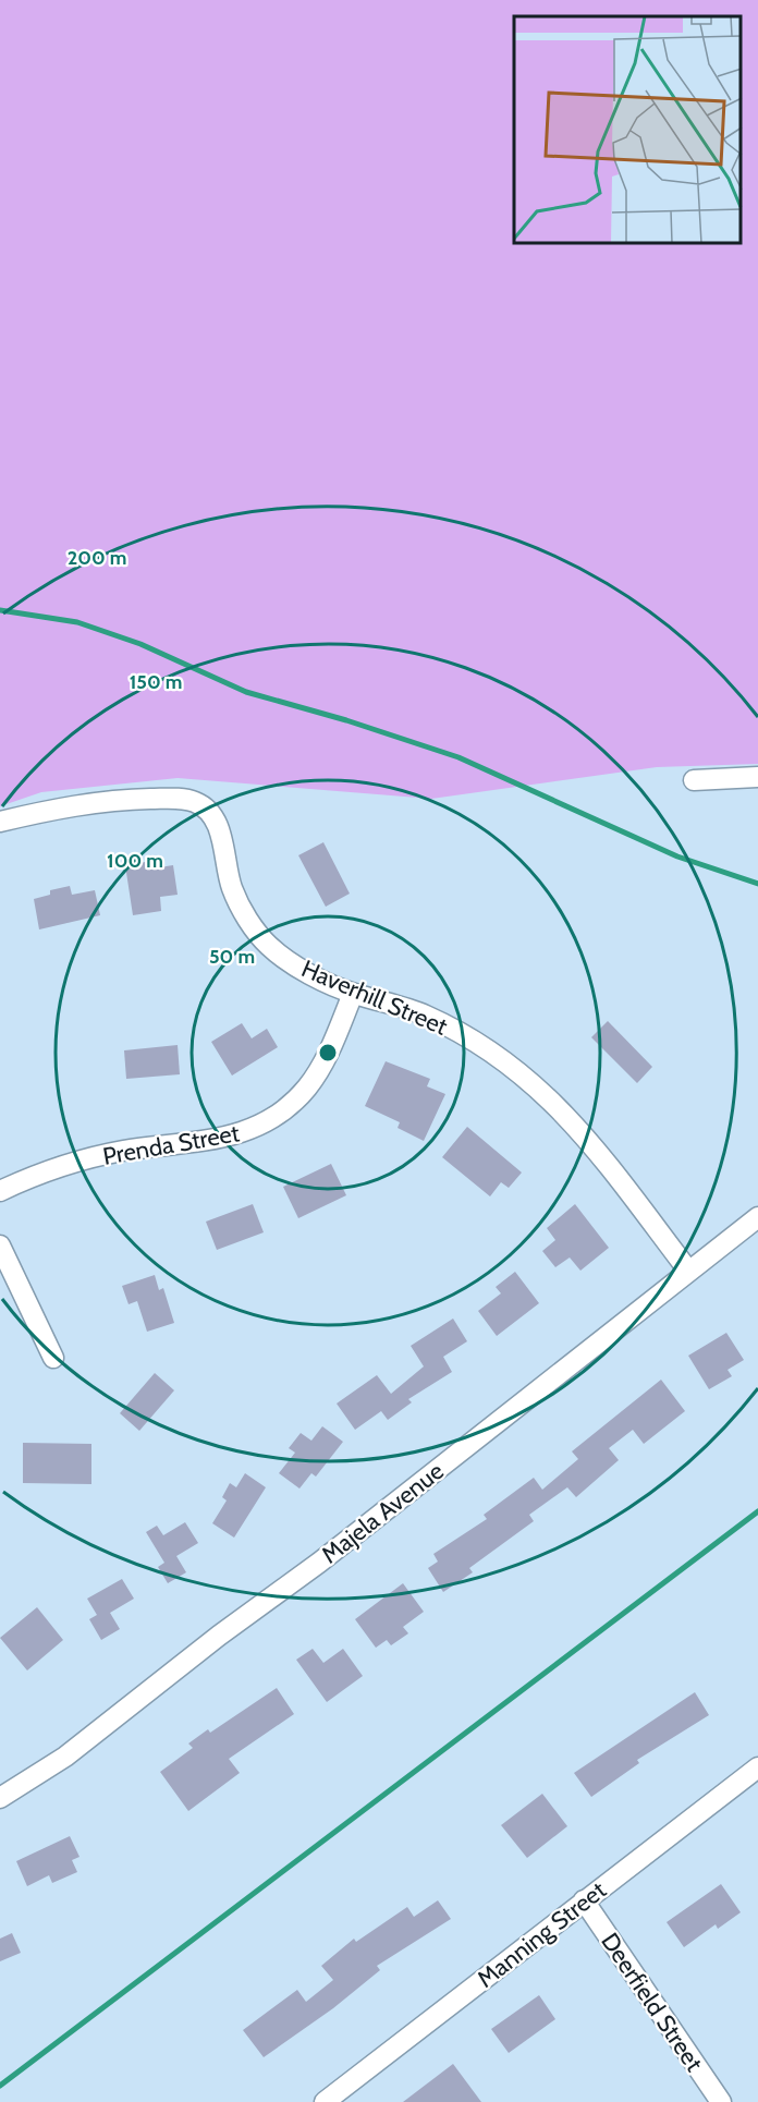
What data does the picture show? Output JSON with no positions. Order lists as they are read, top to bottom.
{
  "streets": {
    "street": [
      "Haverhill Street",
      "Prenda Street",
      "Majela Avenue",
      "Manning Street",
      "Deerfield Street"
    ]
  },
  "crossings": [
    ["Haverhill Street", "Prenda Street"],
    ["Haverhill Street", "Majela Avenue"],
    ["Manning Street", "Deerfield Street"]
  ],
  "rings": [
    "200 m",
    "150 m",
    "100 m",
    "50 m"
  ]
}
